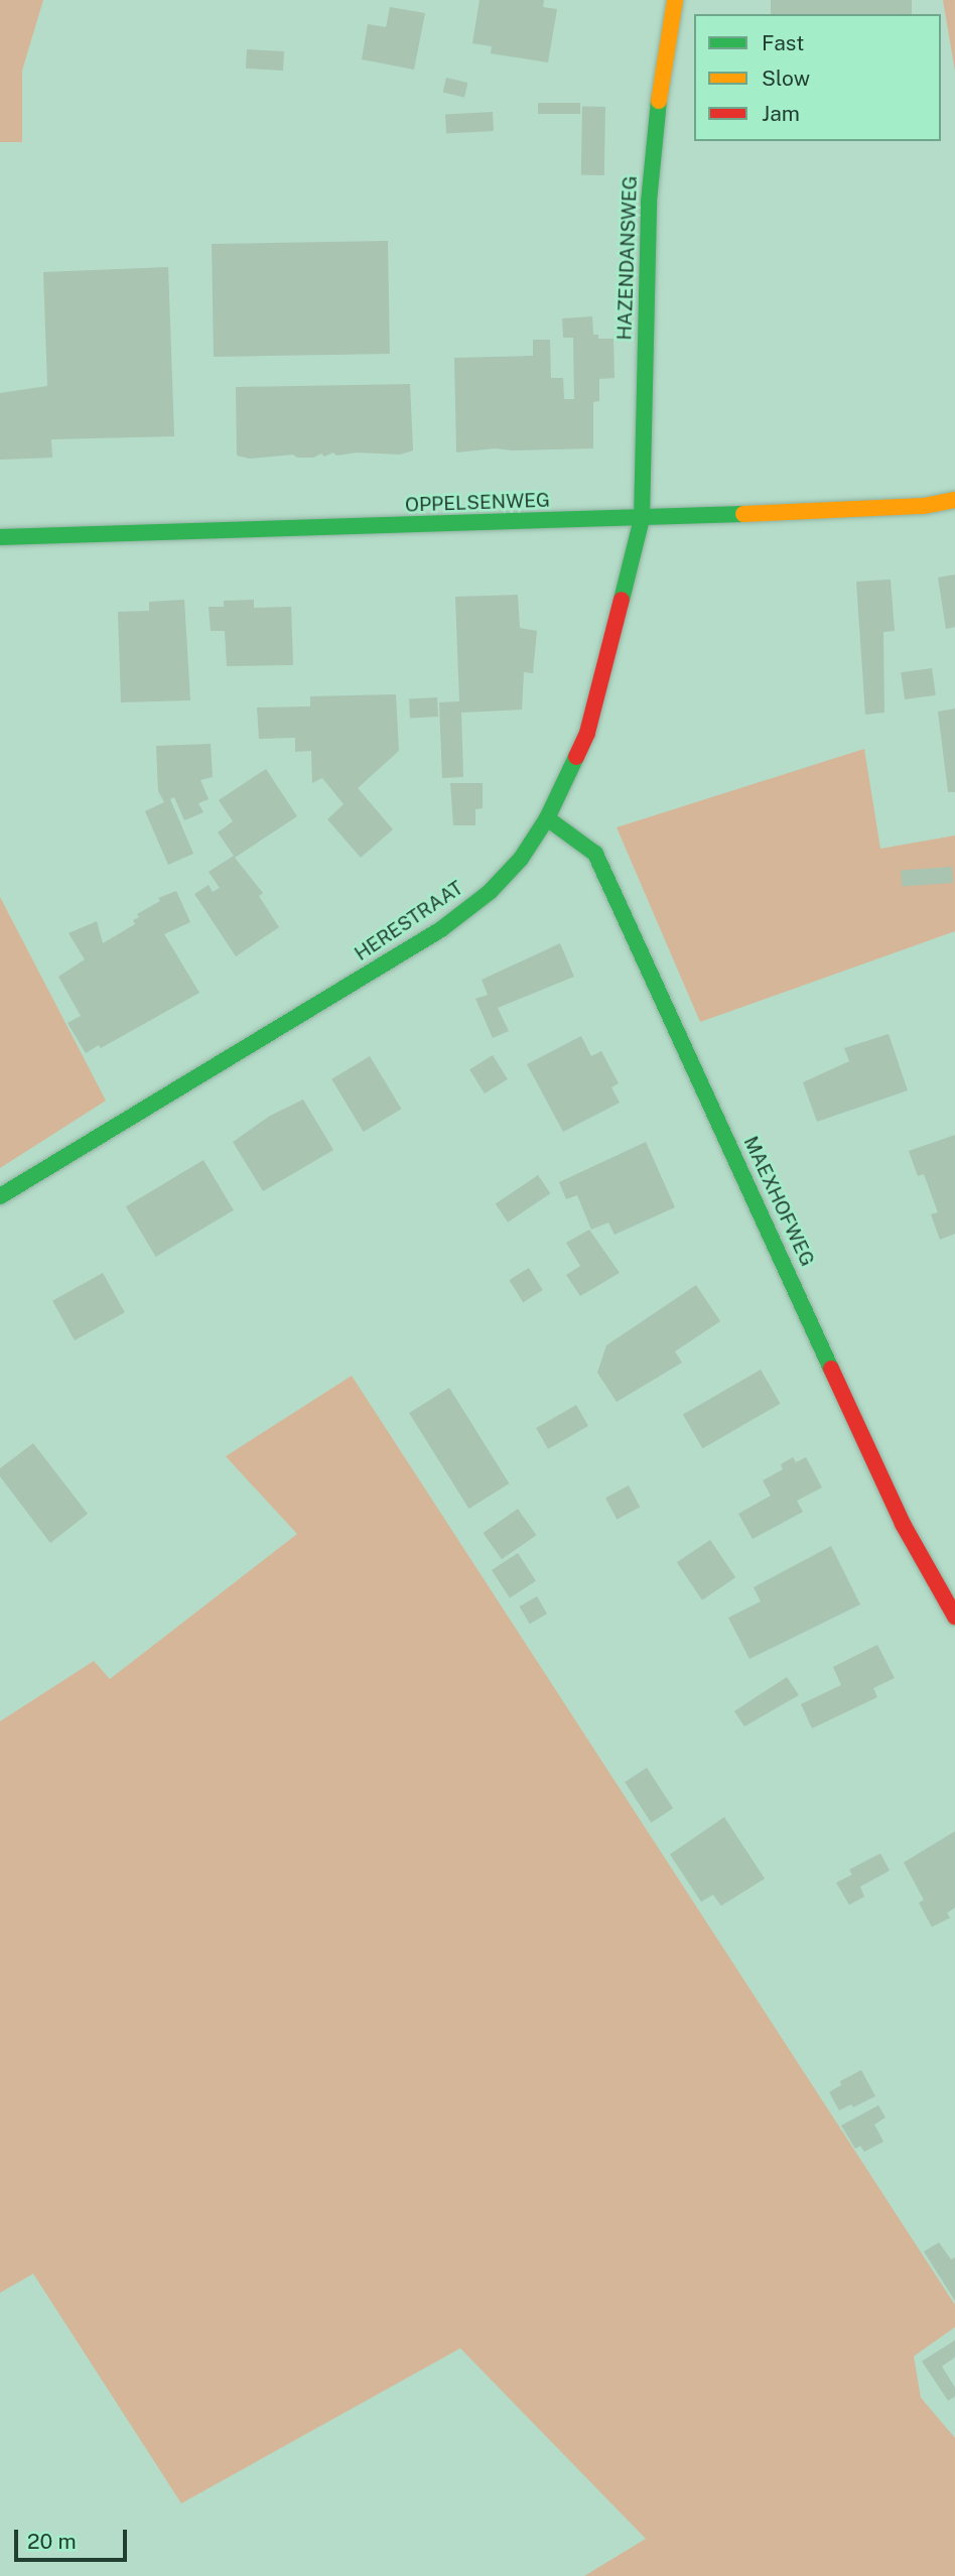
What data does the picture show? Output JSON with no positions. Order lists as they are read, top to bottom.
{
  "streets": {
    "street": [
      "HAZENDANSWEG",
      "OPPELSENWEG",
      "HERESTRAAT",
      "MAEXHOFWEG"
    ]
  },
  "crossings": [
    ["HAZENDANSWEG", "OPPELSENWEG"],
    ["HAZENDANSWEG", "HERESTRAAT"],
    ["OPPELSENWEG", "HERESTRAAT"],
    ["HERESTRAAT", "MAEXHOFWEG"]
  ],
  "legend": ["Fast", "Slow", "Jam"],
  "scale_bar": "20 m"
}
